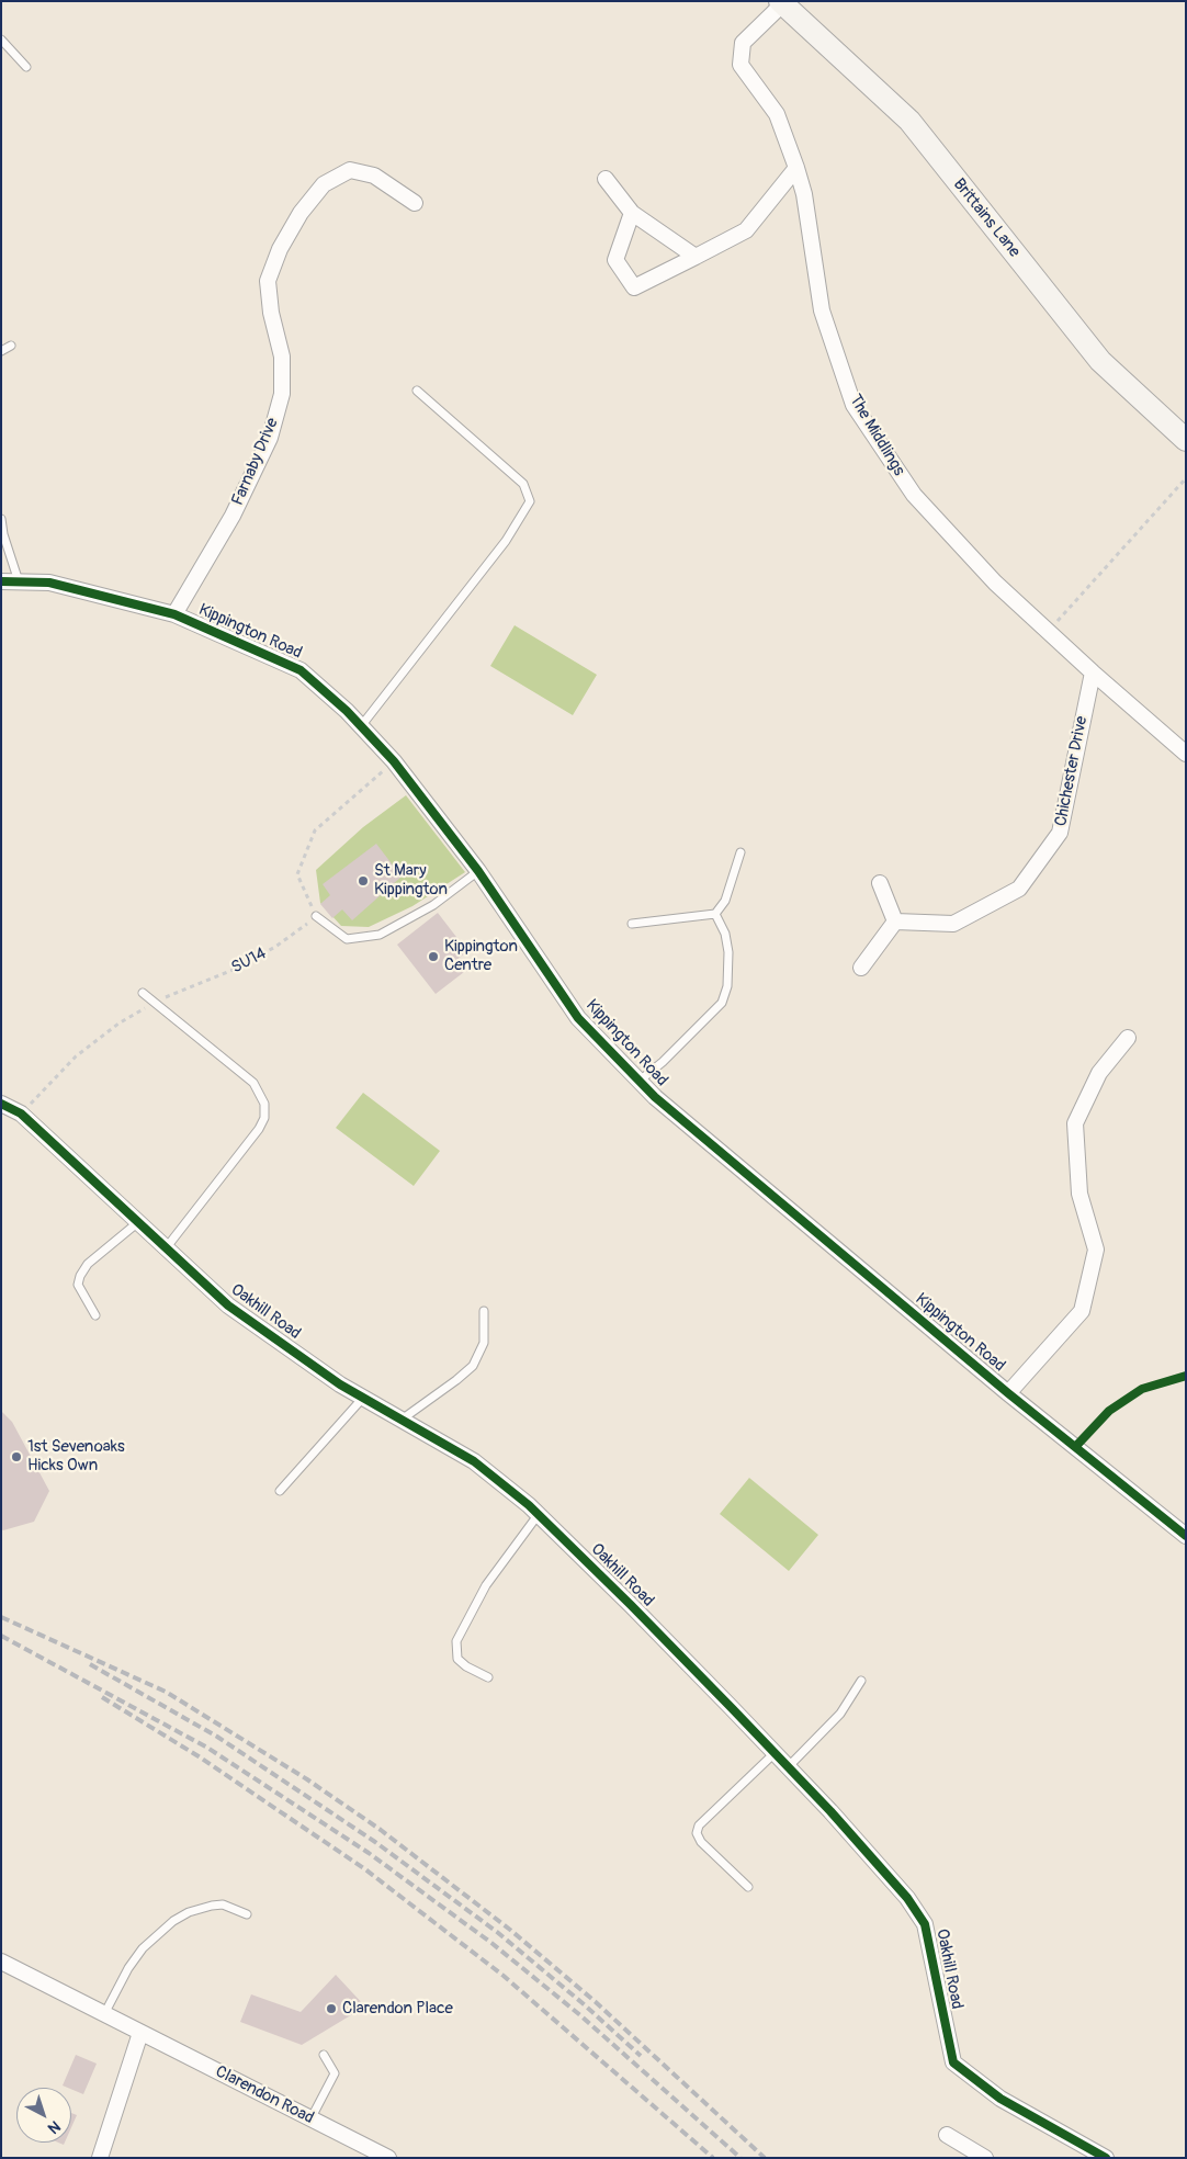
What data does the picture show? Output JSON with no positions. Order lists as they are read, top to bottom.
{
  "streets": {
    "street": [
      "Brittains Lane",
      "The Middlings",
      "Farnaby Drive",
      "Kippington Road",
      "Chichester Drive",
      "Oakhill Road",
      "Clarendon Road"
    ],
    "path": ["SU14"]
  },
  "crossings": [
    ["Brittains Lane", "The Middlings"],
    ["The Middlings", "Chichester Drive"],
    ["Farnaby Drive", "Kippington Road"],
    ["SU14", "Oakhill Road"]
  ],
  "places": [
    "St Mary Kippington",
    "Kippington Centre",
    "1st Sevenoaks Hicks Own",
    "Clarendon Place"
  ],
  "north": "bottom right"
}
